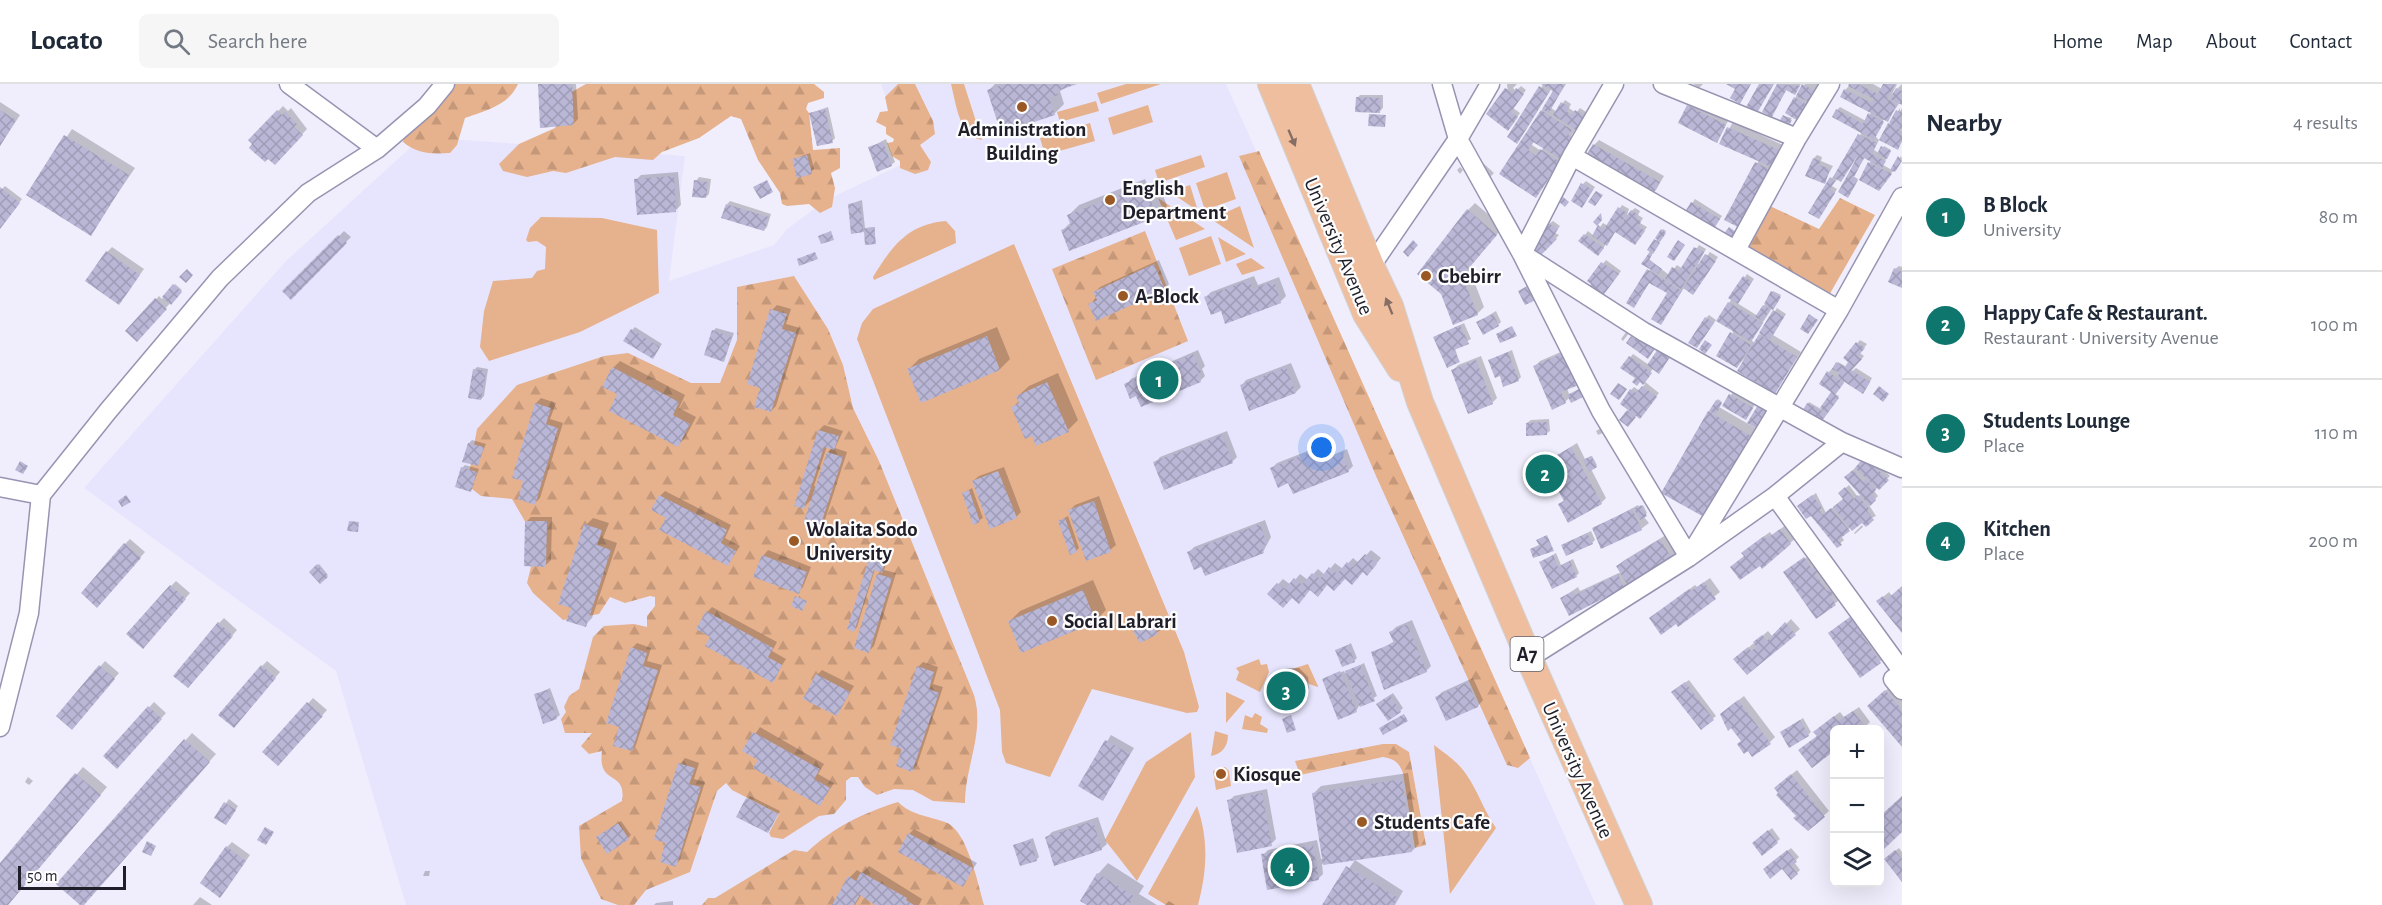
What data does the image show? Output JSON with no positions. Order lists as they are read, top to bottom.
{
  "streets": {
    "highway": ["University Avenue", "A7"]
  },
  "places": [
    "Administration Building",
    "English Department",
    "Cbebirr",
    "A-Block",
    "Wolaita Sodo University",
    "Social Labrari",
    "Kiosque",
    "Students Cafe"
  ],
  "scale_bar": "50 m",
  "page": {
    "header": "Locato",
    "search": "Search here",
    "nav": [
      "Home",
      "Map",
      "About",
      "Contact"
    ],
    "heading": ["Nearby", "4 results"],
    "list": [
      {
        "mark": "1",
        "name": "B Block",
        "note": "University",
        "value": "80 m"
      },
      {
        "mark": "2",
        "name": "Happy Cafe & Restaurant.",
        "note": "Restaurant · University Avenue",
        "value": "100 m"
      },
      {
        "mark": "3",
        "name": "Students Lounge",
        "note": "Place",
        "value": "110 m"
      },
      {
        "mark": "4",
        "name": "Kitchen",
        "note": "Place",
        "value": "200 m"
      }
    ],
    "pins": [
      "1",
      "2",
      "3",
      "4"
    ],
    "map_buttons": ["+", "−"],
    "scale": "50 m"
  }
}
